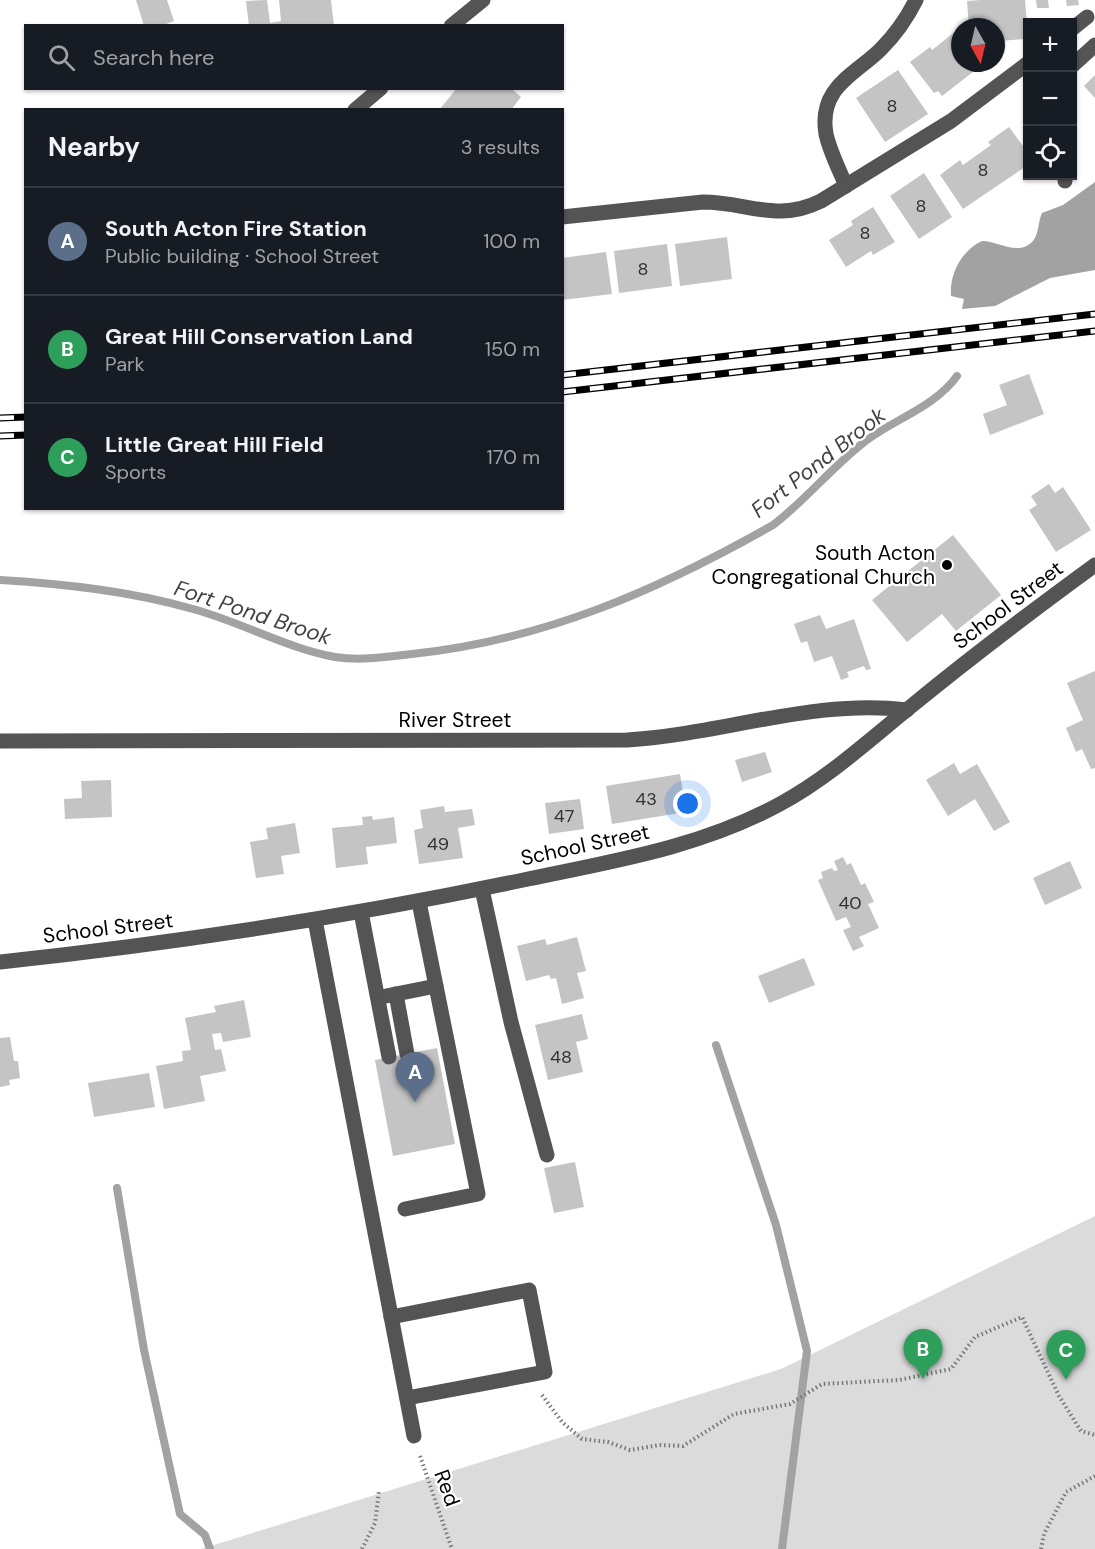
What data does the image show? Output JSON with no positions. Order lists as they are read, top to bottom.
{
  "streets": {
    "street": ["School Street", "River Street"],
    "path": ["Red"]
  },
  "crossings": [
    ["School Street", "River Street"]
  ],
  "water": ["Fort Pond Brook"],
  "places": ["South Acton Congregational Church"],
  "house_numbers": [
    "8",
    "8",
    "8",
    "8",
    "8",
    "43",
    "47",
    "49",
    "40",
    "48"
  ],
  "north": "bottom",
  "page": {
    "map_buttons": ["+", "−"],
    "search": "Search here",
    "heading": ["Nearby", "3 results"],
    "list": [
      {
        "mark": "A",
        "name": "South Acton Fire Station",
        "note": "Public building · School Street",
        "value": "100 m"
      },
      {
        "mark": "B",
        "name": "Great Hill Conservation Land",
        "note": "Park",
        "value": "150 m"
      },
      {
        "mark": "C",
        "name": "Little Great Hill Field",
        "note": "Sports",
        "value": "170 m"
      }
    ],
    "pins": ["A", "B", "C"]
  }
}
